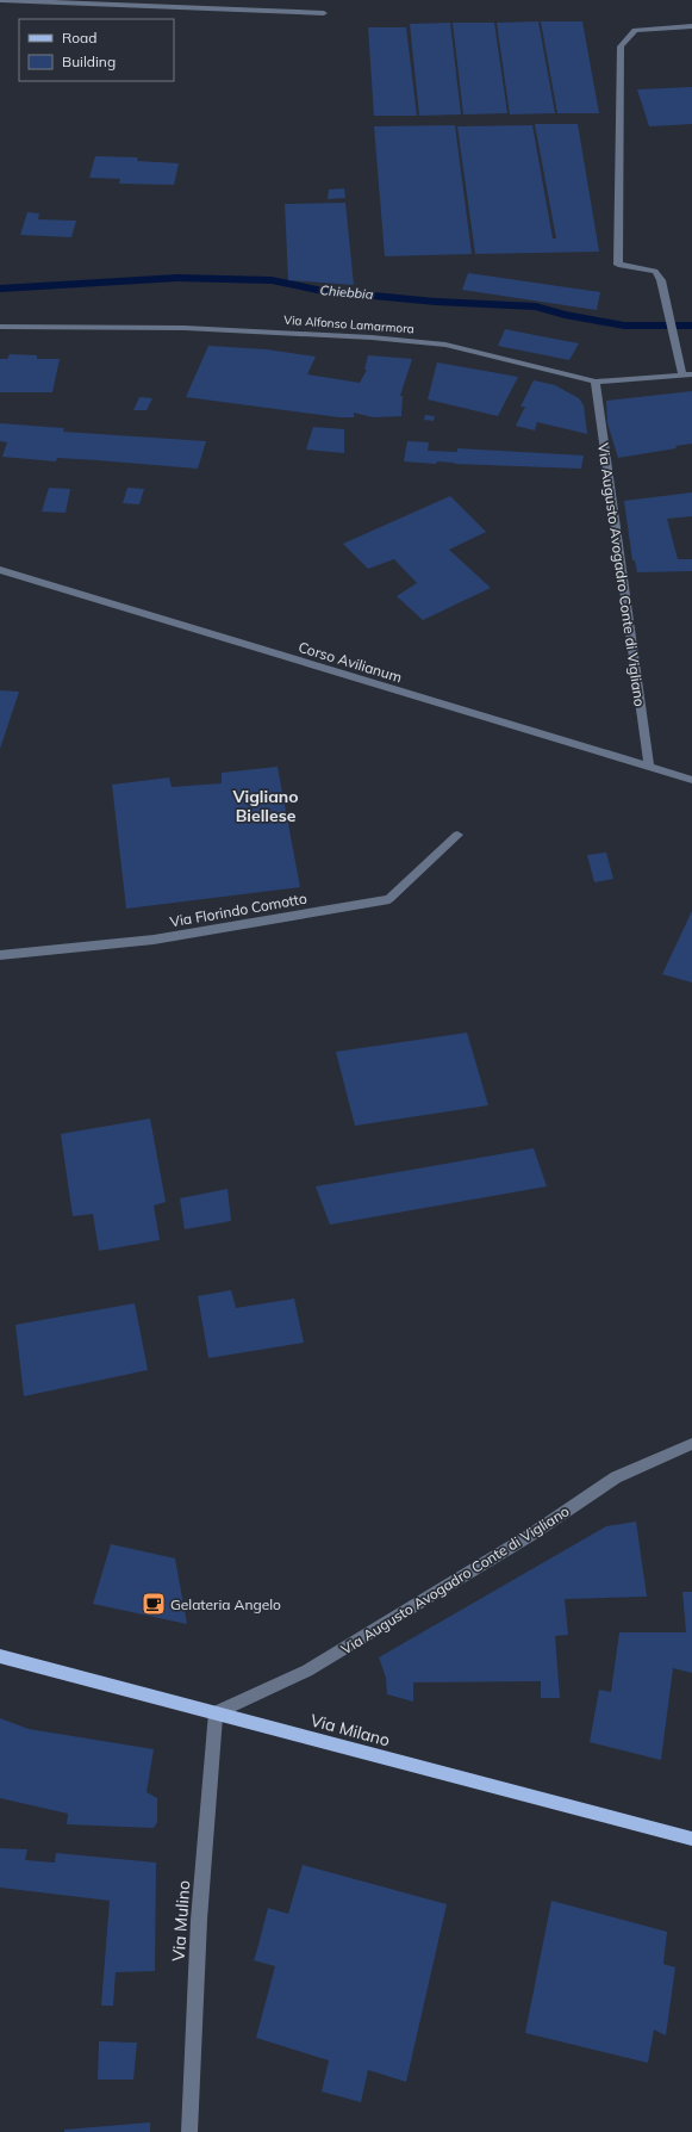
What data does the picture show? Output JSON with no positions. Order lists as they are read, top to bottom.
{
  "streets": {
    "main road": ["Via Milano"],
    "street": [
      "Via Alfonso Lamarmora",
      "Via Augusto Avogadro Conte di Vigliano",
      "Corso Avilianum",
      "Via Florindo Comotto",
      "Via Mulino"
    ]
  },
  "crossings": [
    ["Via Alfonso Lamarmora", "Via Augusto Avogadro Conte di Vigliano"],
    ["Via Augusto Avogadro Conte di Vigliano", "Corso Avilianum"],
    ["Via Augusto Avogadro Conte di Vigliano", "Via Milano"],
    ["Via Augusto Avogadro Conte di Vigliano", "Via Mulino"],
    ["Via Milano", "Via Mulino"]
  ],
  "districts": ["Vigliano Biellese"],
  "water": ["Chiebbia"],
  "places": {
    "cafe": ["Gelateria Angelo"]
  },
  "legend": ["Road", "Building"]
}
